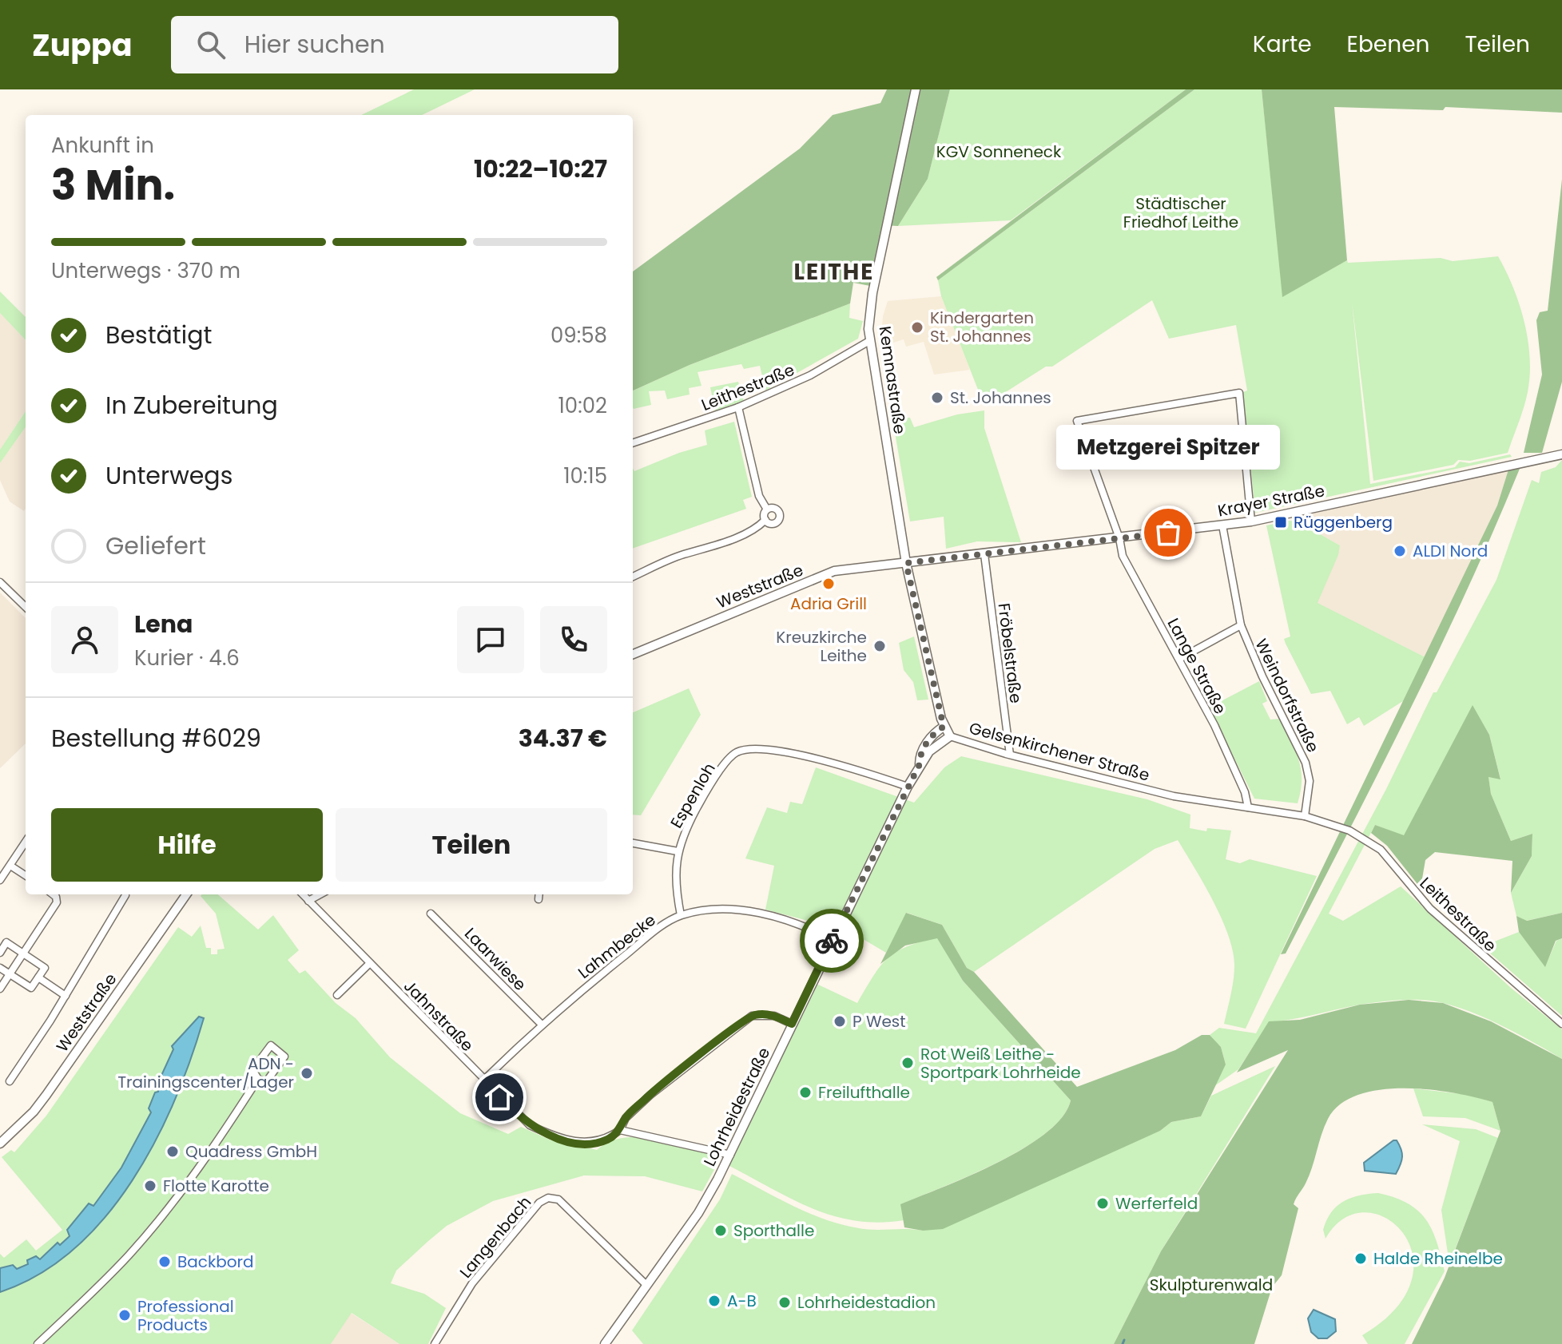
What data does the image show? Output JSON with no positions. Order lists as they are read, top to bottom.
{
  "streets": {
    "street": [
      "Kemnastraße",
      "Leithestraße",
      "Krayer Straße",
      "Weststraße",
      "Fröbelstraße",
      "Lange Straße",
      "Weindorfstraße",
      "Gelsenkirchener Straße",
      "Espenloh",
      "Lahmbecke",
      "Laarwiese",
      "Jahnstraße",
      "Lohrheidestraße",
      "Langenbach"
    ]
  },
  "crossings": [
    ["Kemnastraße", "Leithestraße"],
    ["Kemnastraße", "Krayer Straße"],
    ["Kemnastraße", "Weststraße"],
    ["Kemnastraße", "Gelsenkirchener Straße"],
    ["Leithestraße", "Gelsenkirchener Straße"],
    ["Krayer Straße", "Weststraße"],
    ["Krayer Straße", "Fröbelstraße"],
    ["Krayer Straße", "Lange Straße"],
    ["Krayer Straße", "Weindorfstraße"],
    ["Krayer Straße", "Gelsenkirchener Straße"],
    ["Weststraße", "Gelsenkirchener Straße"],
    ["Fröbelstraße", "Gelsenkirchener Straße"],
    ["Lange Straße", "Weindorfstraße"],
    ["Lange Straße", "Gelsenkirchener Straße"],
    ["Weindorfstraße", "Gelsenkirchener Straße"],
    ["Gelsenkirchener Straße", "Lohrheidestraße"],
    ["Espenloh", "Lahmbecke"],
    ["Espenloh", "Lohrheidestraße"],
    ["Lahmbecke", "Laarwiese"],
    ["Lahmbecke", "Jahnstraße"],
    ["Lahmbecke", "Lohrheidestraße"],
    ["Jahnstraße", "Lohrheidestraße"],
    ["Lohrheidestraße", "Langenbach"]
  ],
  "districts": ["LEITHE"],
  "parks": ["KGV Sonneneck", "Städtischer Friedhof Leithe", "Skulpturenwald"],
  "places": {
    "other": [
      "Kindergarten St. Johannes",
      "St. Johannes",
      "Metzgerei Spitzer",
      "ALDI Nord",
      "Adria Grill",
      "Kreuzkirche Leithe",
      "P West",
      "Rot Weiß Leithe - Sportpark Lohrheide",
      "ADN - Trainingscenter/Lager",
      "Freilufthalle",
      "Quadress GmbH",
      "Flotte Karotte",
      "Werferfeld",
      "Sporthalle",
      "Halde Rheinelbe",
      "Backbord",
      "A-B",
      "Lohrheidestadion",
      "Professional Products"
    ],
    "transit": ["Rüggenberg"]
  },
  "page": {
    "header": "Zuppa",
    "search": "Hier suchen",
    "nav": ["Karte", "Ebenen", "Teilen"],
    "heading": ["3 Min.", "Ankunft in", "10:22–10:27"],
    "panel": [
      "Lena",
      "Kurier · 4.6",
      "Bestellung #6029",
      "34.37 €"
    ],
    "bar": "Unterwegs · 370 m",
    "list": [
      ["Bestätigt", "09:58"],
      ["In Zubereitung", "10:02"],
      ["Unterwegs", "10:15"],
      "Geliefert"
    ],
    "bubble": "Metzgerei Spitzer",
    "buttons": ["Hilfe", "Teilen"]
  }
}
